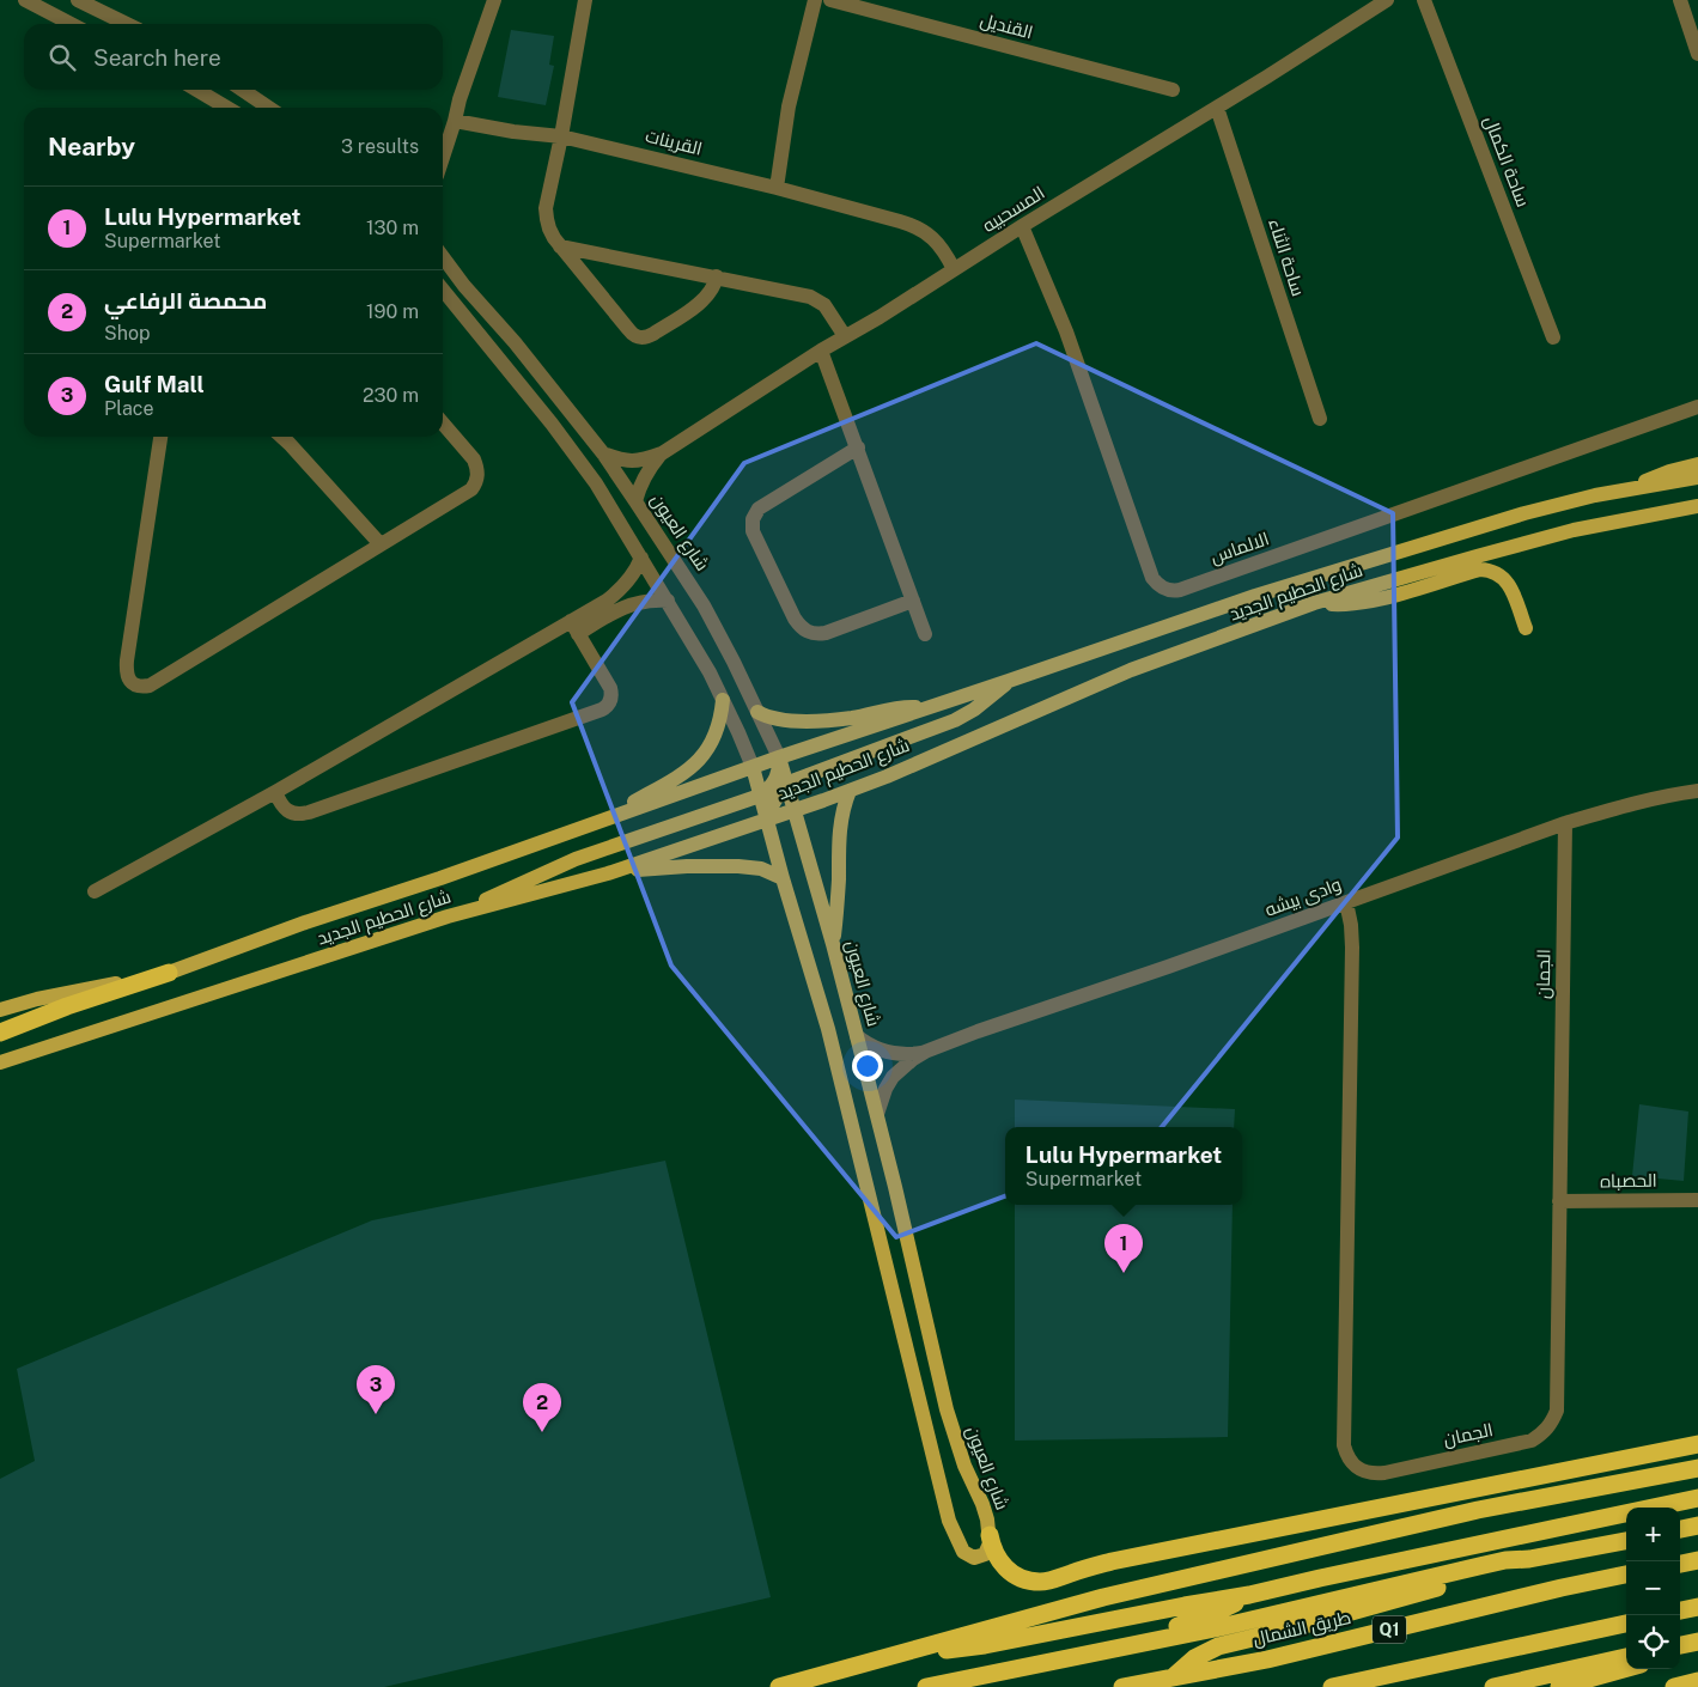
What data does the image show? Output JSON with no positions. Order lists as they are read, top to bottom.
{
  "streets": {
    "highway": ["طريق الشمال", "Q1"],
    "main road": ["شارع العيون", "شارع الحطيم الجديد"],
    "street": [
      "القنديل",
      "القرينات",
      "ساحة الكمال",
      "المسحبيه",
      "ساحة الثناء",
      "الالماس",
      "وادى بيشه",
      "الجمان",
      "الحصباه"
    ]
  },
  "crossings": [
    ["القرينات", "المسحبيه"],
    ["المسحبيه", "ساحة الثناء"],
    ["المسحبيه", "شارع العيون"],
    ["المسحبيه", "الالماس"],
    ["شارع العيون", "شارع الحطيم الجديد"],
    ["شارع العيون", "وادى بيشه"],
    ["وادى بيشه", "الجمان"],
    ["الجمان", "الحصباه"]
  ],
  "page": {
    "search": "Search here",
    "heading": ["Nearby", "3 results"],
    "list": [
      {
        "mark": "1",
        "name": "Lulu Hypermarket",
        "note": "Supermarket",
        "value": "130 m"
      },
      {
        "mark": "2",
        "name": "محمصة الرفاعي",
        "note": "Shop",
        "value": "190 m"
      },
      {
        "mark": "3",
        "name": "Gulf Mall",
        "note": "Place",
        "value": "230 m"
      }
    ],
    "popup": ["Lulu Hypermarket", "Supermarket"],
    "pins": ["1", "3", "2"],
    "map_buttons": ["+", "−"]
  }
}
